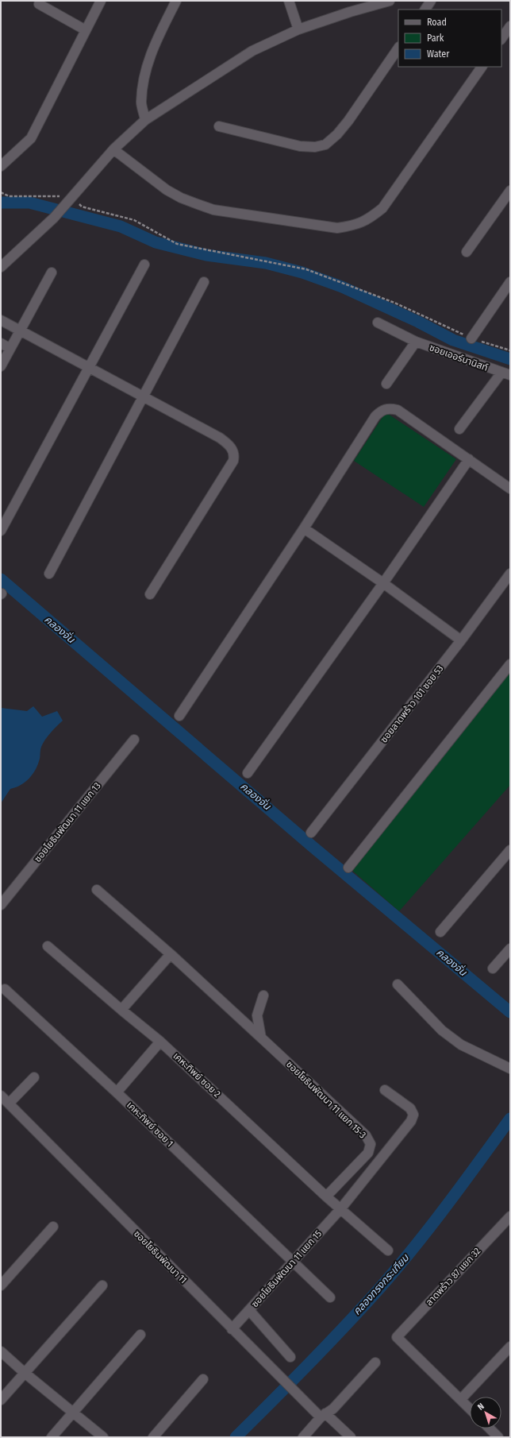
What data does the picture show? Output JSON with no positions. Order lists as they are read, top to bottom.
{
  "streets": {
    "street": [
      "ซอยเออร์บานิสท์",
      "ซอยลาดพร้าว 101 ซอย 53",
      "ซอยโยธินพัฒนา 11 แยก 13",
      "เคหะทิพย์ ซอย 2",
      "ซอยโยธินพัฒนา 11 แยก 15-3",
      "เคหะทิพย์ ซอย 1",
      "ซอยโยธินพัฒนา 11",
      "ซอยโยธินพัฒนา 11 แยก 15",
      "ลาดพร้าว 87 แยก 32"
    ]
  },
  "crossings": [
    ["เคหะทิพย์ ซอย 2", "ซอยโยธินพัฒนา 11 แยก 15-3"],
    ["เคหะทิพย์ ซอย 2", "ซอยโยธินพัฒนา 11 แยก 15"],
    ["เคหะทิพย์ ซอย 1", "ซอยโยธินพัฒนา 11 แยก 15"],
    ["ซอยโยธินพัฒนา 11", "ซอยโยธินพัฒนา 11 แยก 15"]
  ],
  "water": ["คลองจั่น", "คลองทรงกระเทียม"],
  "legend": ["Road", "Park", "Water"],
  "north": "top left"
}
